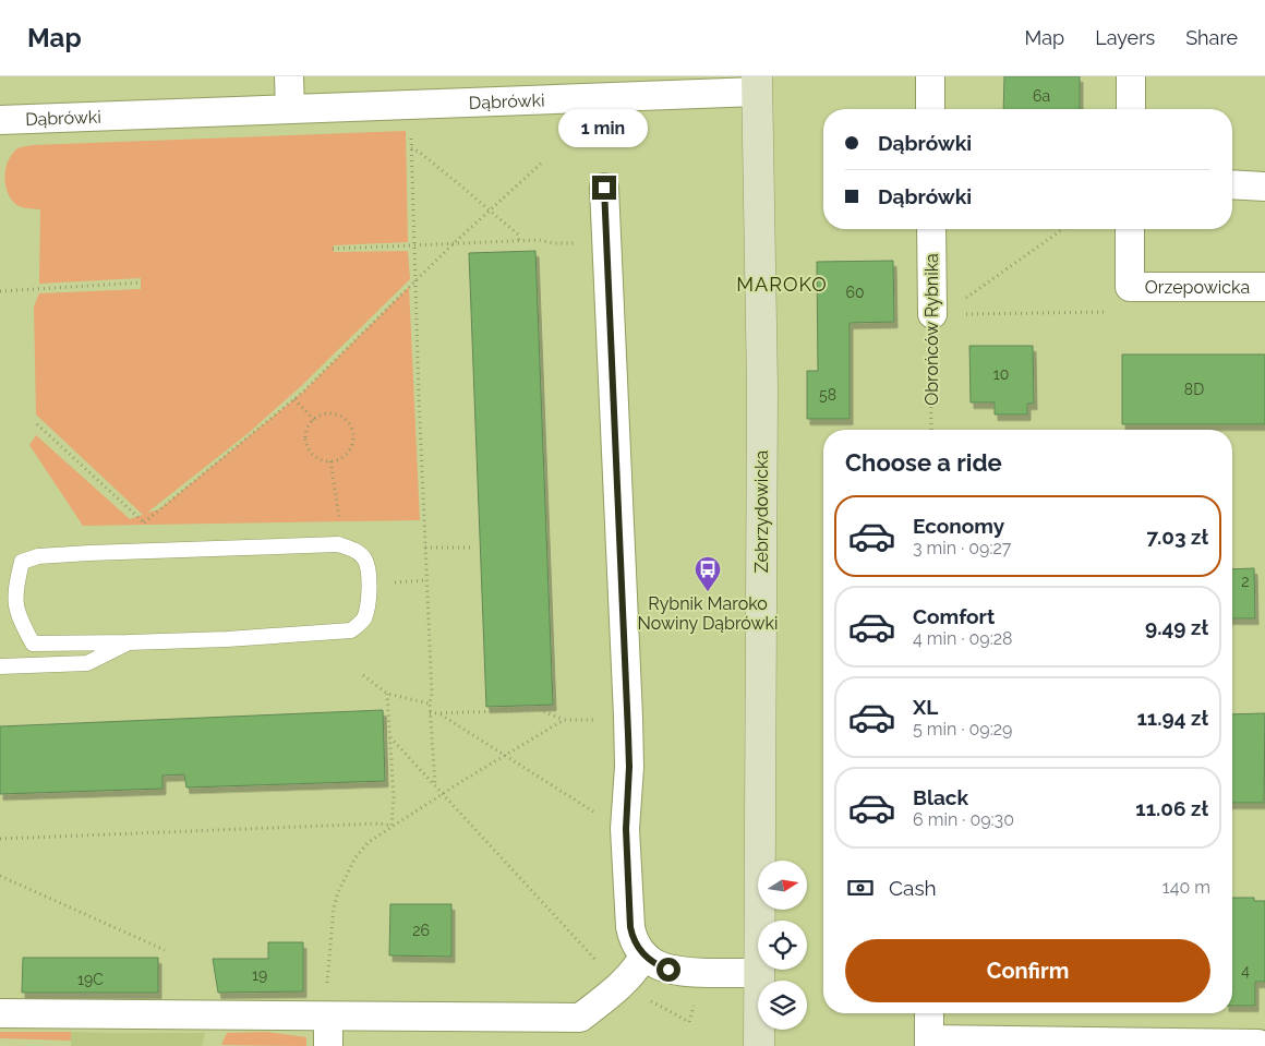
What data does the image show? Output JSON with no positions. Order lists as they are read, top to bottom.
{
  "streets": {
    "street": [
      "Dąbrówki",
      "Orzepowicka",
      "Obrońców Rybnika",
      "Zebrzydowicka"
    ]
  },
  "crossings": [
    ["Dąbrówki", "Zebrzydowicka"]
  ],
  "districts": ["MAROKO"],
  "places": {
    "bus stop": ["Rybnik Maroko Nowiny Dąbrówki"]
  },
  "house_numbers": [
    "6a",
    "60",
    "10",
    "8D",
    "58",
    "2",
    "26",
    "4",
    "19",
    "19C"
  ],
  "north": "right",
  "page": {
    "header": "Map",
    "nav": ["Map", "Layers", "Share"],
    "bubble": "1 min",
    "banner": ["Dąbrówki", "Dąbrówki"],
    "heading": "Choose a ride",
    "list": [
      {
        "name": "Economy",
        "note": "3 min · 09:27",
        "value": "7.03 zł"
      },
      {
        "name": "Comfort",
        "note": "4 min · 09:28",
        "value": "9.49 zł"
      },
      {
        "name": "XL",
        "note": "5 min · 09:29",
        "value": "11.94 zł"
      },
      {
        "name": "Black",
        "note": "6 min · 09:30",
        "value": "11.06 zł"
      }
    ],
    "pay": ["Cash", "140 m"],
    "buttons": "Confirm"
  }
}
